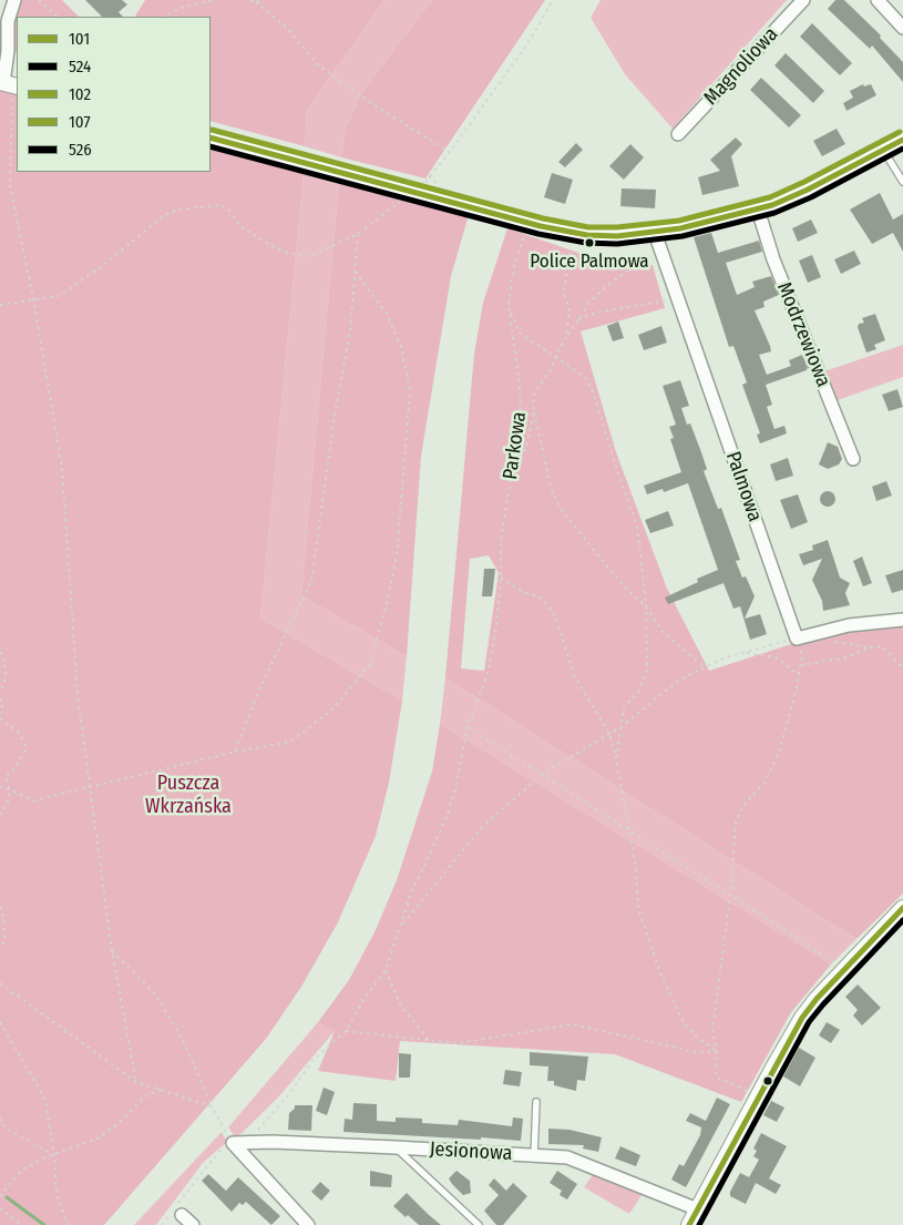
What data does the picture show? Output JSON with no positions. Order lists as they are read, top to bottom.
{
  "streets": {
    "street": [
      "Magnoliowa",
      "Modrzewiowa",
      "Palmowa",
      "Jesionowa"
    ],
    "path": ["Parkowa"]
  },
  "parks": ["Puszcza Wkrzańska"],
  "places": ["Police Palmowa"],
  "lines": [
    "transit line 107",
    "transit line 101",
    "transit line 524",
    "transit line 102",
    "transit line 526"
  ],
  "legend": [
    "101",
    "524",
    "102",
    "107",
    "526"
  ]
}
